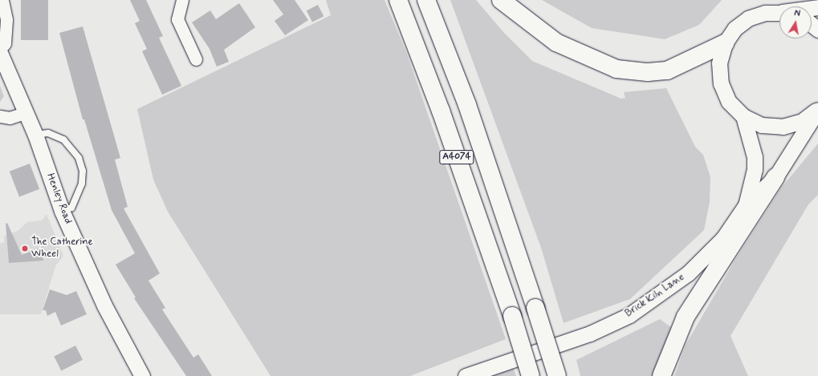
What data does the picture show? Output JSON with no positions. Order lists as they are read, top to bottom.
{
  "streets": {
    "main road": ["A4074"],
    "street": ["Henley Road", "Brick Kiln Lane"]
  },
  "places": ["The Catherine Wheel"],
  "north": "top"
}
